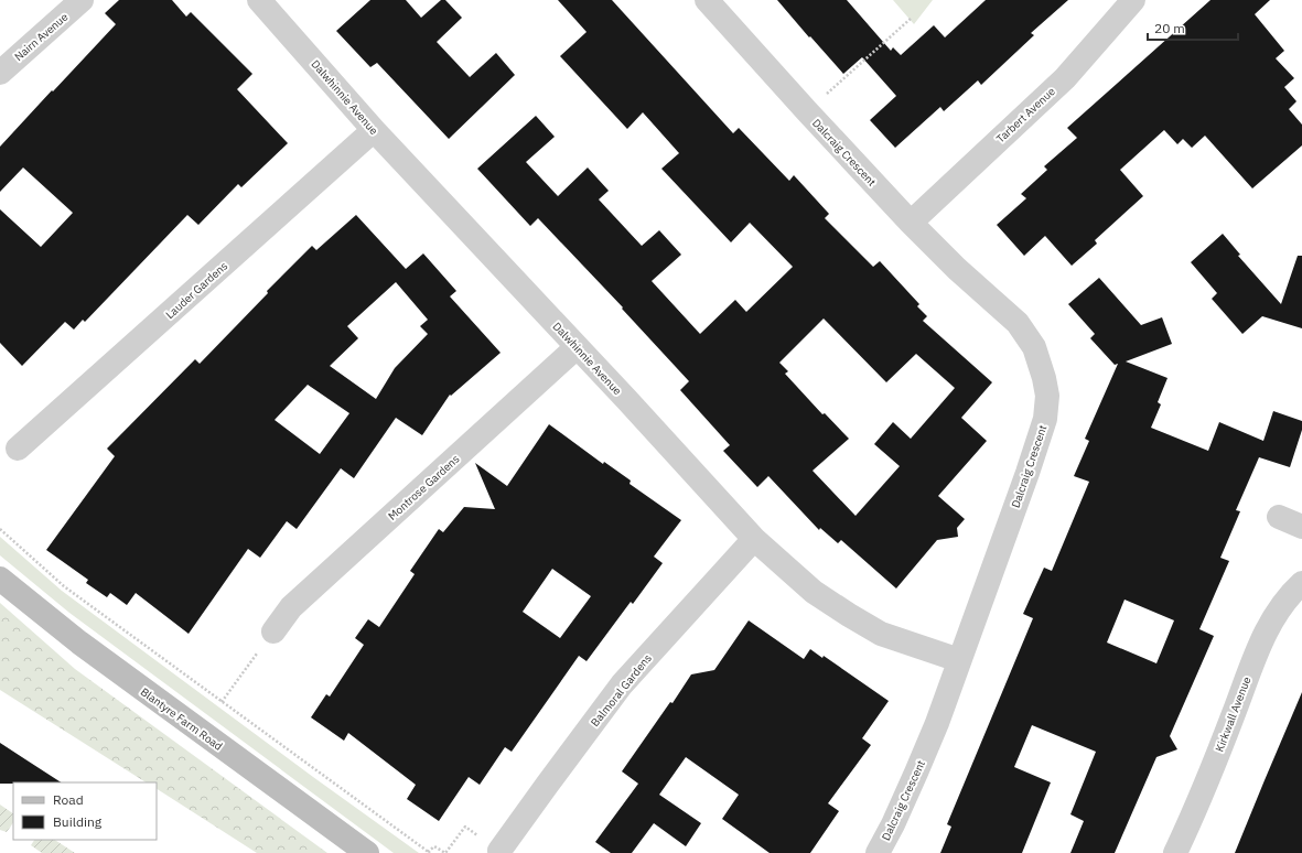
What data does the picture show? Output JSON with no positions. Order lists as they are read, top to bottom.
{
  "streets": {
    "main road": ["Blantyre Farm Road"],
    "street": [
      "Nairn Avenue",
      "Dalwhinnie Avenue",
      "Tarbert Avenue",
      "Dalcraig Crescent",
      "Lauder Gardens",
      "Montrose Gardens",
      "Balmoral Gardens",
      "Kirkwall Avenue"
    ]
  },
  "crossings": [
    ["Dalwhinnie Avenue", "Dalcraig Crescent"],
    ["Dalwhinnie Avenue", "Lauder Gardens"],
    ["Dalwhinnie Avenue", "Montrose Gardens"],
    ["Dalwhinnie Avenue", "Balmoral Gardens"],
    ["Tarbert Avenue", "Dalcraig Crescent"]
  ],
  "legend": ["Road", "Building"],
  "scale_bar": "20 m"
}
